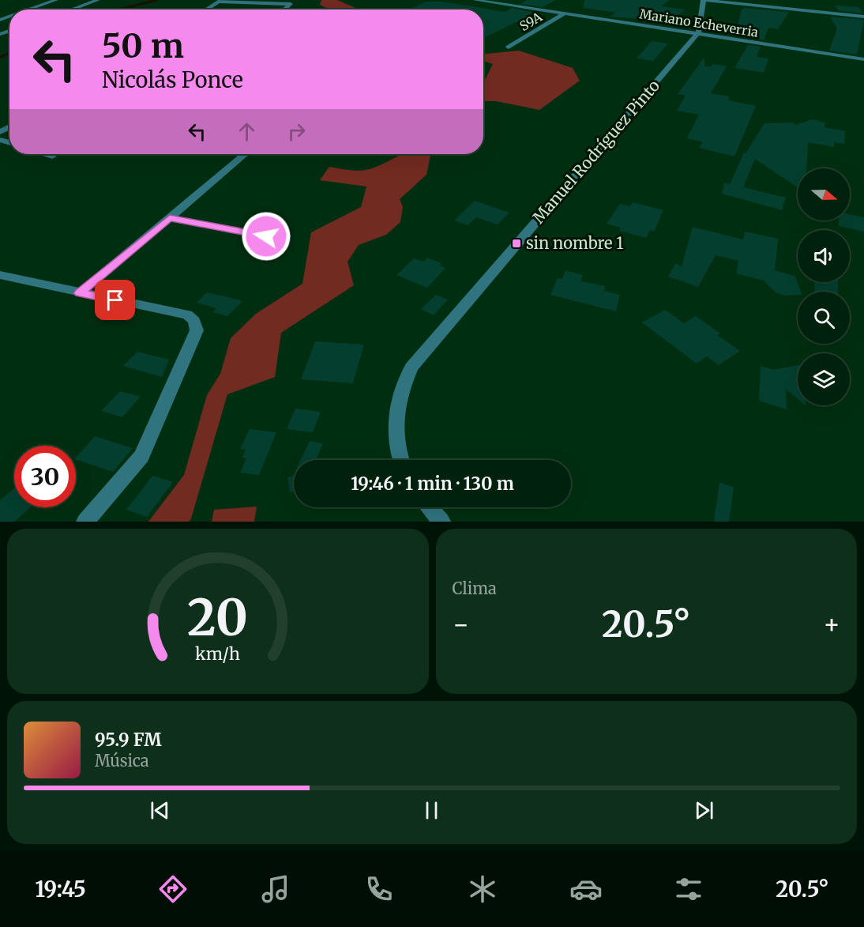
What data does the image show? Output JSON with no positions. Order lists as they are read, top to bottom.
{
  "streets": {
    "street": ["S9A", "Mariano Echeverria", "Manuel Rodríguez Pinto"]
  },
  "crossings": [
    ["S9A", "Mariano Echeverria"],
    ["Mariano Echeverria", "Manuel Rodríguez Pinto"]
  ],
  "places": {
    "transit": ["sin nombre 1"]
  },
  "north": "right",
  "page": {
    "turn": ["50 m", "Nicolás Ponce"],
    "limit": "30",
    "trip": "19:46 · 1 min · 130 m",
    "tile": "Clima",
    "heat": ["−", "20.5°", "+"],
    "song": ["95.9 FM", "Música"],
    "tabs": ["19:45", "20.5°"],
    "gauge": ["20", "km/h"]
  }
}
